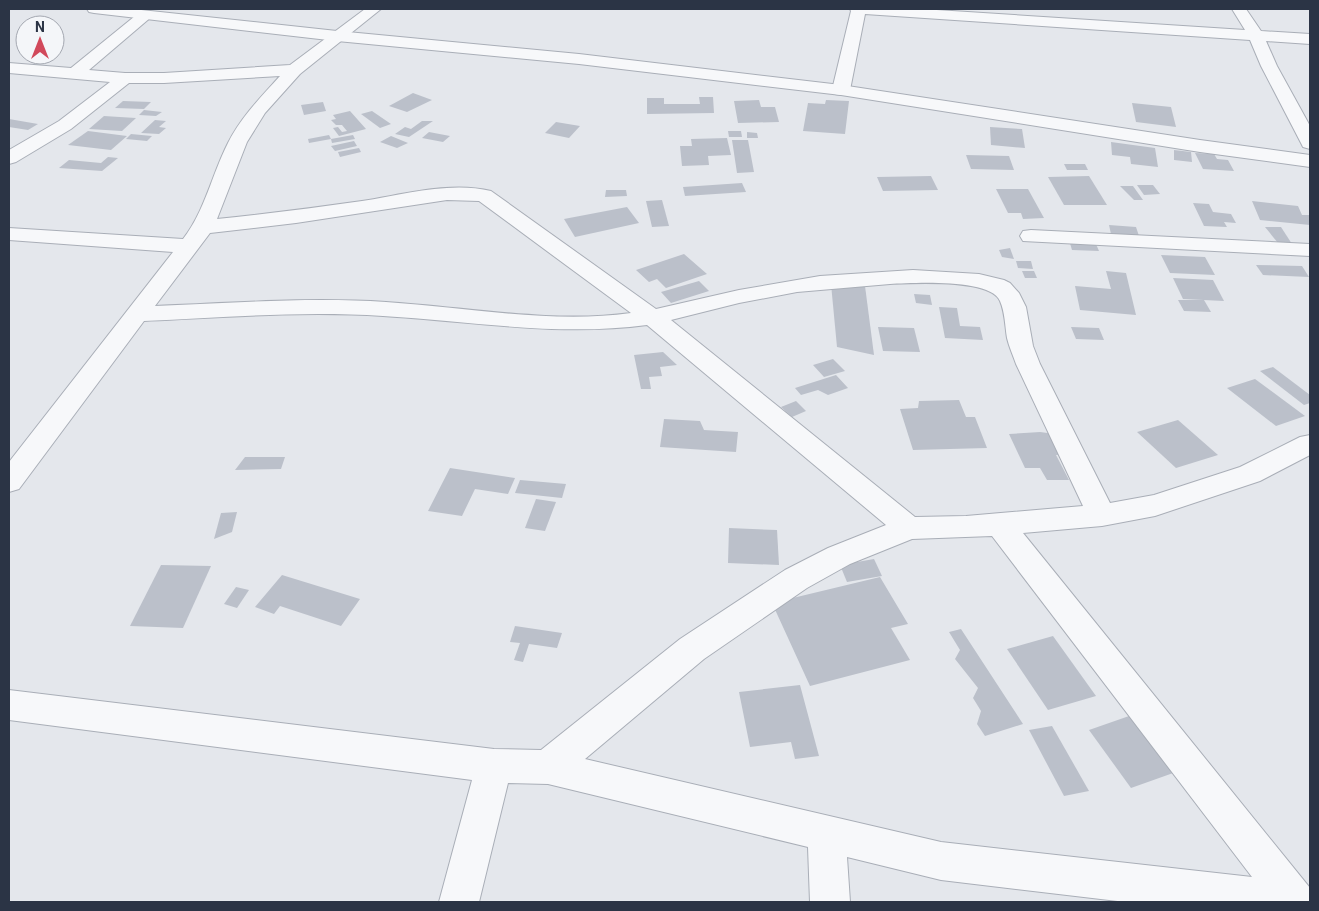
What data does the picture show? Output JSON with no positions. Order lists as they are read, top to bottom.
{
  "north": "top"
}
